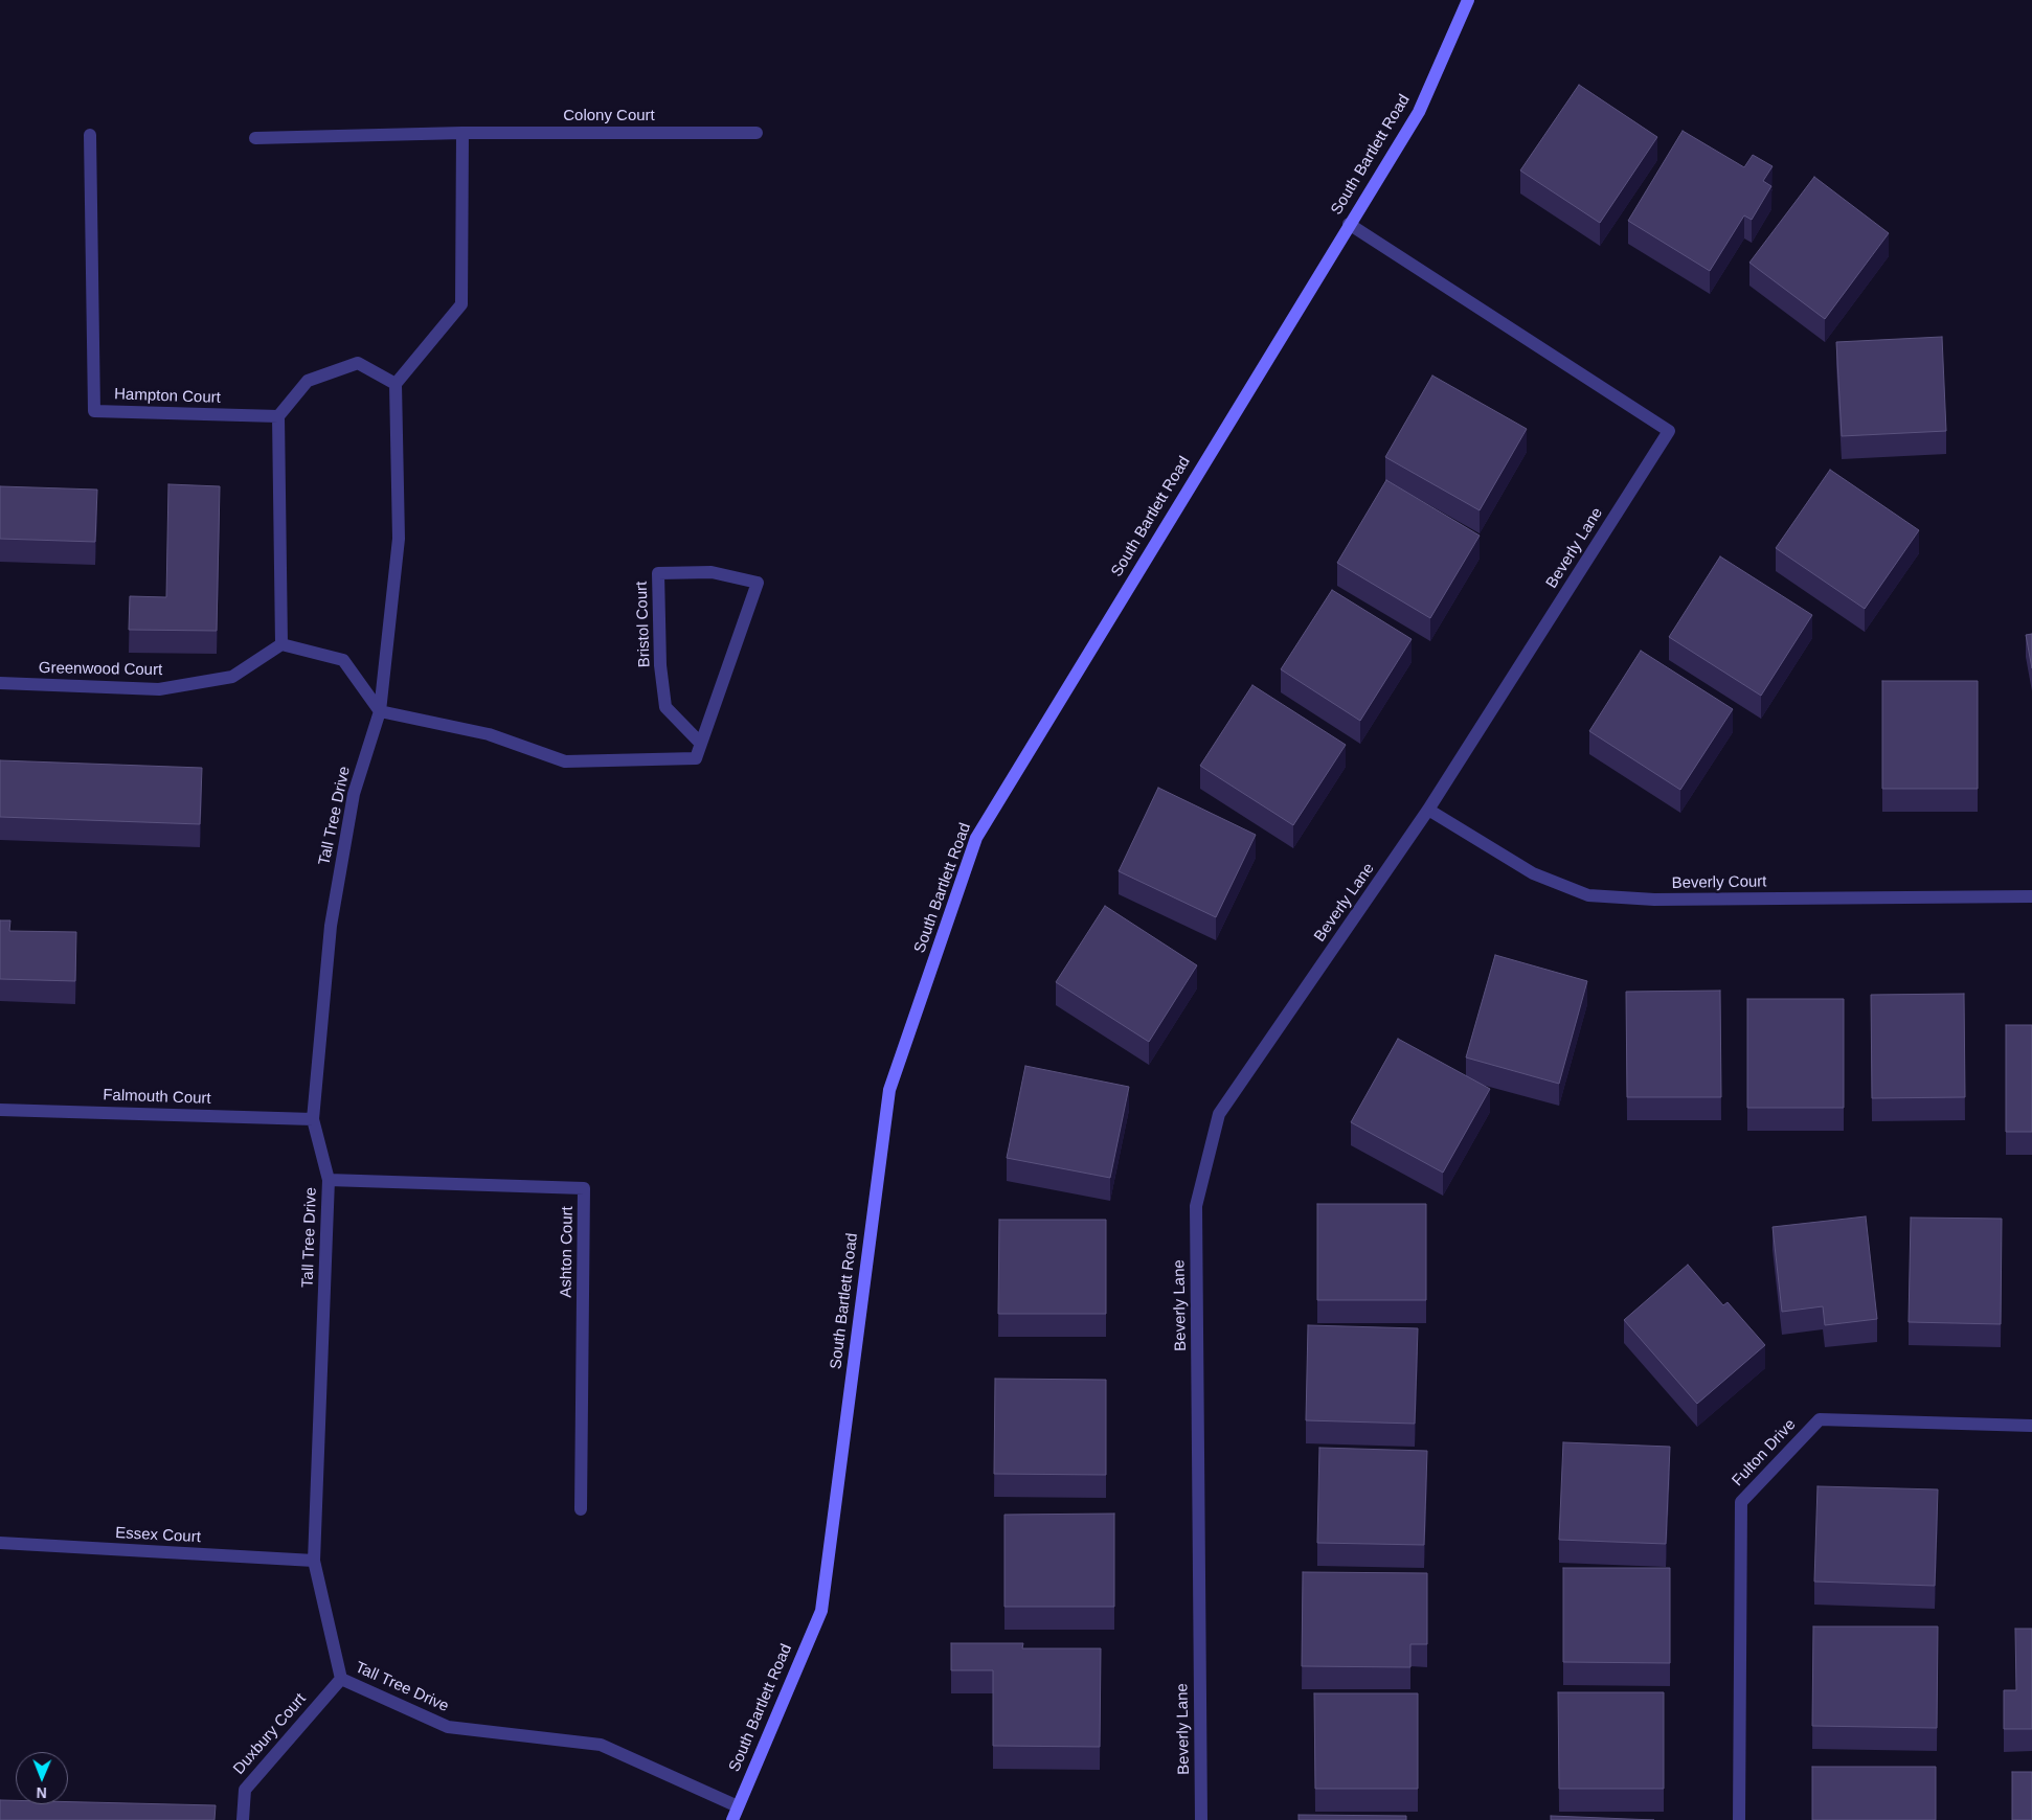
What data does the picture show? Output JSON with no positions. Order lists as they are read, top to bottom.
{
  "streets": {
    "main road": ["South Bartlett Road"],
    "street": [
      "Colony Court",
      "Hampton Court",
      "Beverly Lane",
      "Bristol Court",
      "Greenwood Court",
      "Tall Tree Drive",
      "Beverly Court",
      "Falmouth Court",
      "Ashton Court",
      "Fulton Drive",
      "Essex Court",
      "Duxbury Court"
    ]
  },
  "crossings": [
    ["South Bartlett Road", "Beverly Lane"],
    ["South Bartlett Road", "Tall Tree Drive"],
    ["Beverly Lane", "Beverly Court"],
    ["Bristol Court", "Tall Tree Drive"],
    ["Tall Tree Drive", "Falmouth Court"],
    ["Tall Tree Drive", "Ashton Court"],
    ["Tall Tree Drive", "Essex Court"],
    ["Tall Tree Drive", "Duxbury Court"]
  ],
  "north": "bottom"
}
